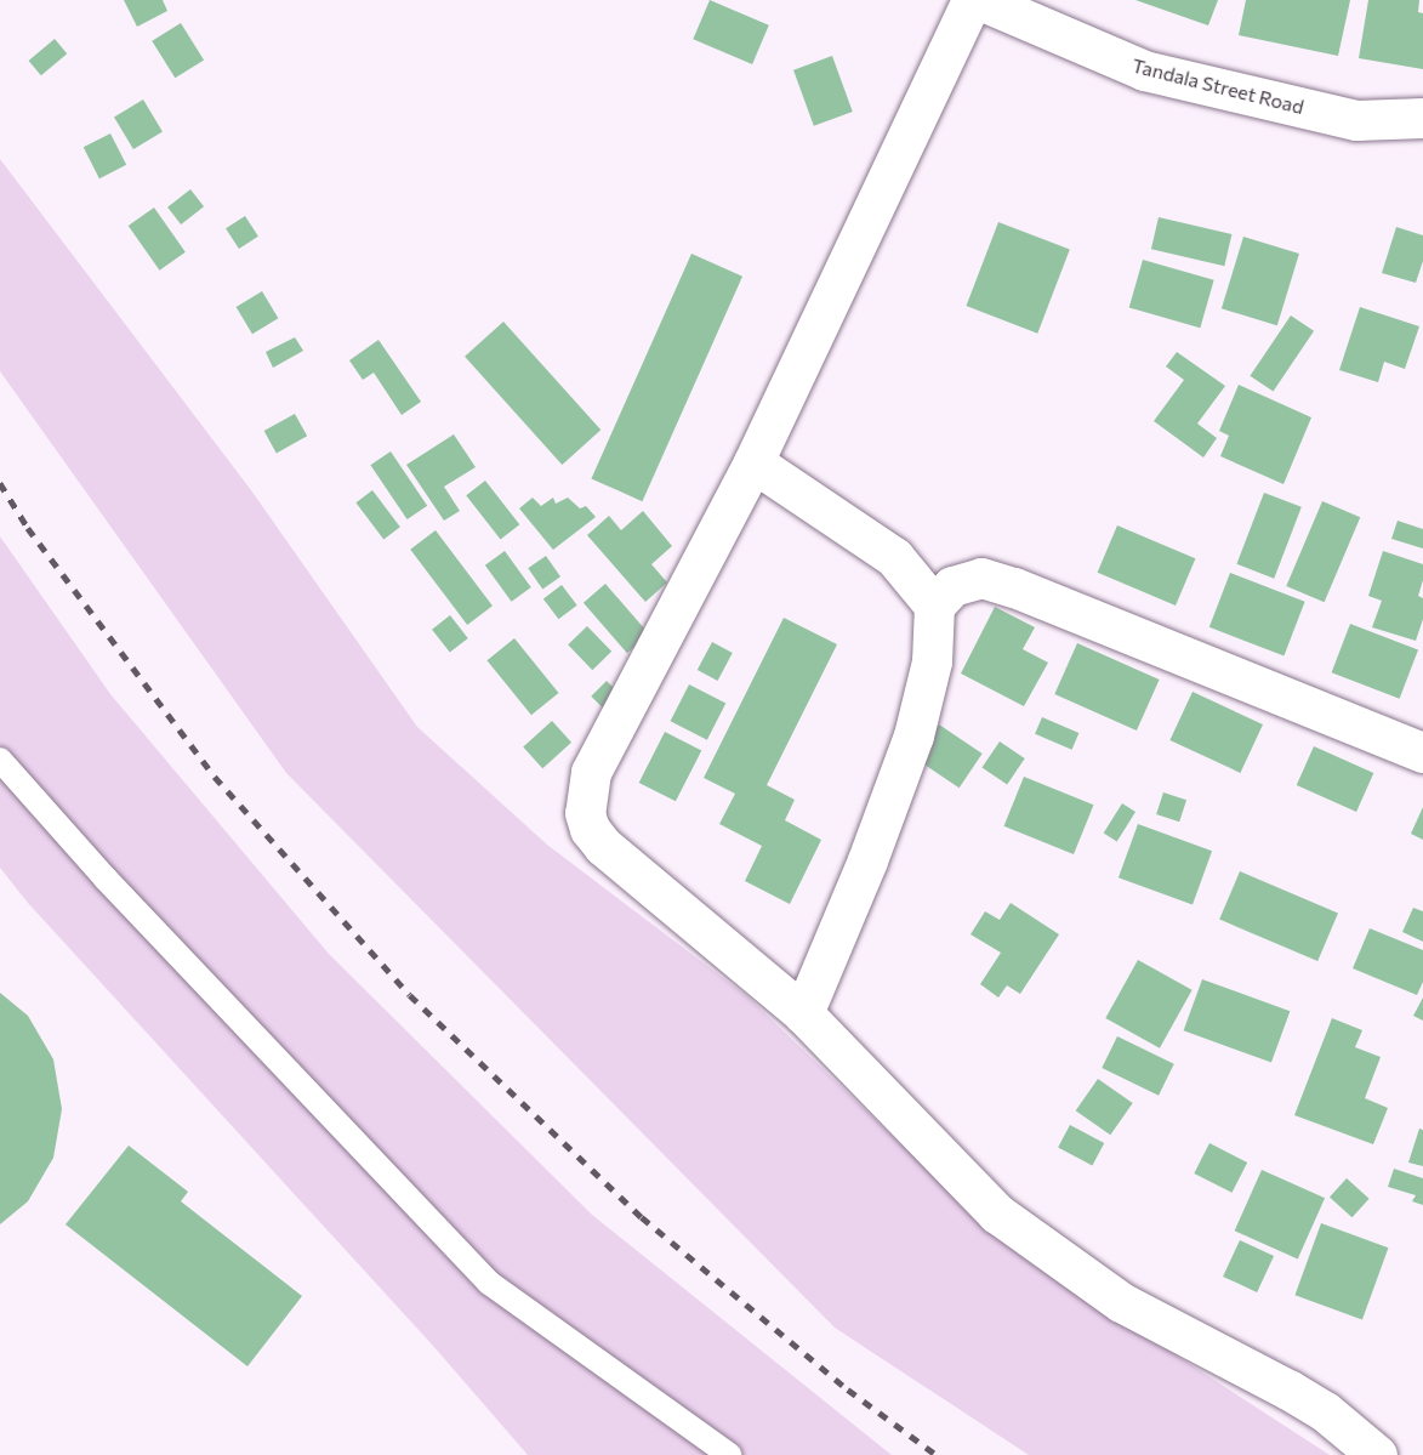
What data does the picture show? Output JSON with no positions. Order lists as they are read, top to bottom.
{
  "streets": {
    "street": ["Tandala Street Road"]
  }
}
